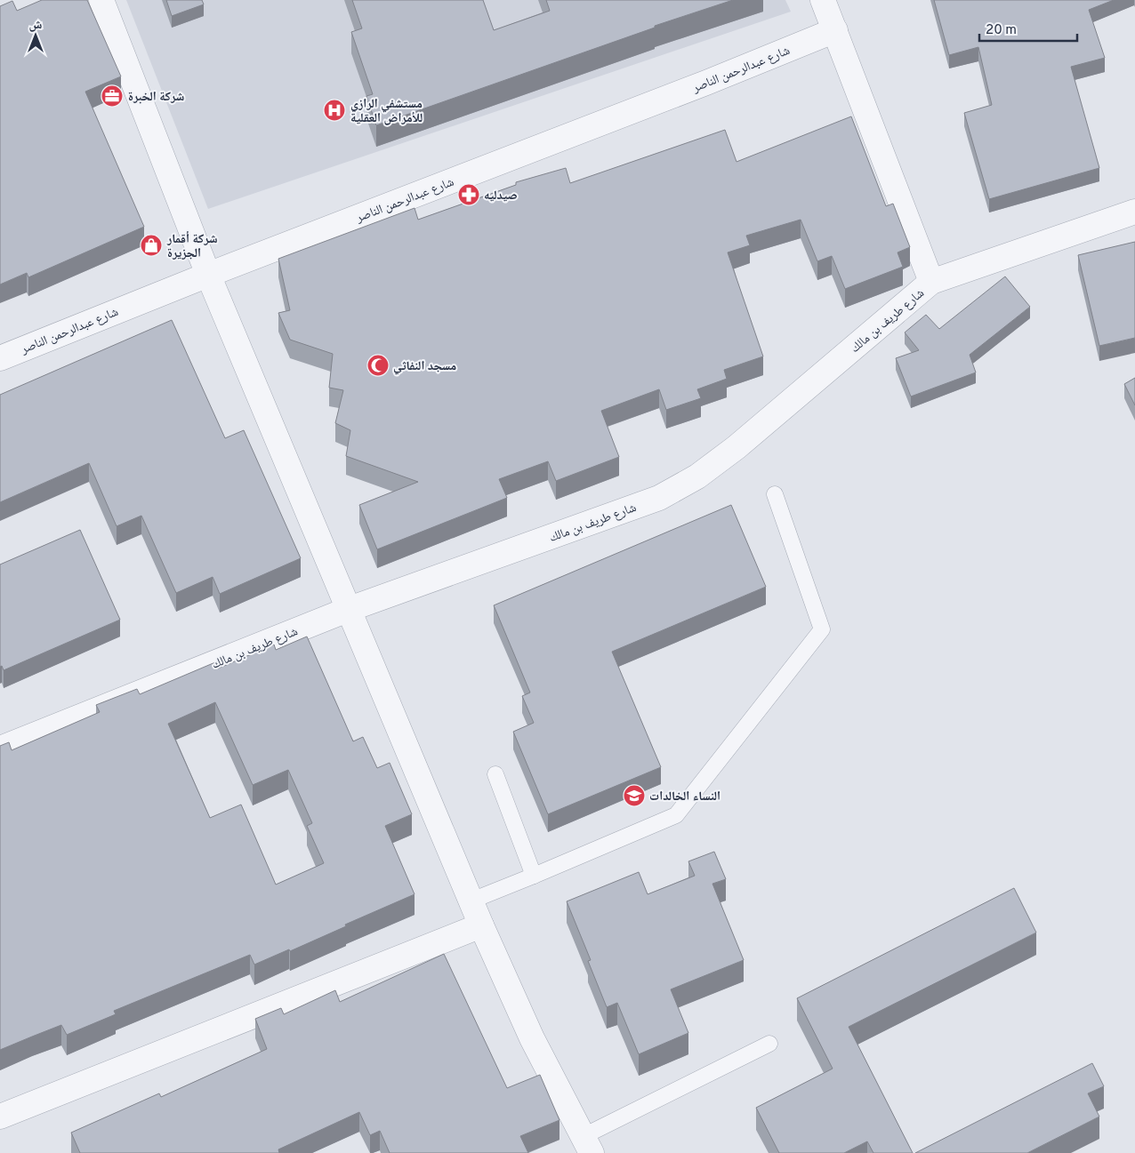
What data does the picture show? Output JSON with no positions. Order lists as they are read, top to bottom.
{
  "streets": {
    "street": ["شارع عبدالرحمن الناصر", "شارع طريف بن مالك"]
  },
  "places": {
    "office": ["شركة الخبرة"],
    "hospital": ["مستشفي الرازي للأمراض العقلية"],
    "pharmacy": ["صيدليه"],
    "shop": ["شركة أقمار الجزيرة"],
    "mosque": ["مسجد النفاثي"],
    "school or university": ["النساء الخالدات"]
  },
  "scale_bar": "20 m",
  "north": "top"
}
